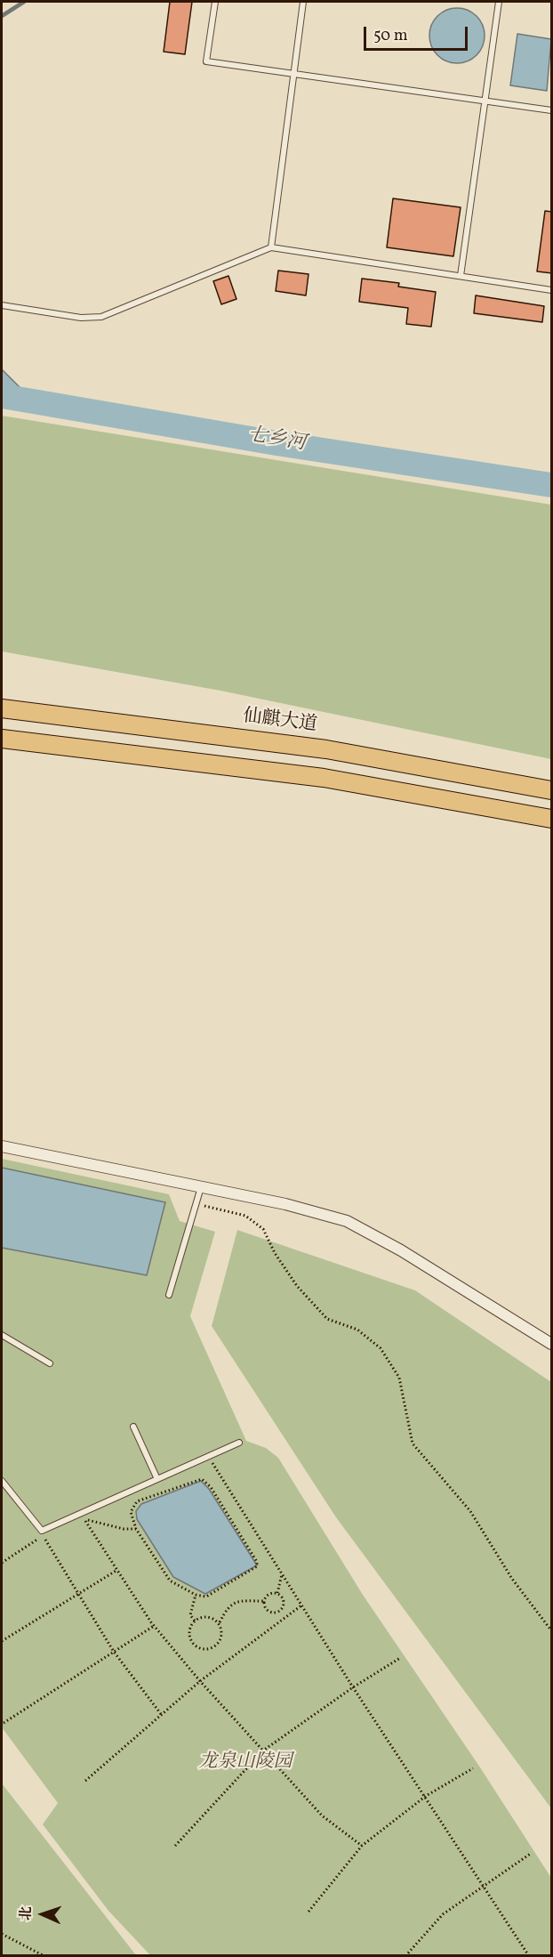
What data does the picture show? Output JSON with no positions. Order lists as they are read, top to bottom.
{
  "streets": {
    "main road": ["仙麒大道"]
  },
  "water": ["七乡河"],
  "parks": ["龙泉山陵园"],
  "scale_bar": "50 m",
  "north": "left"
}
